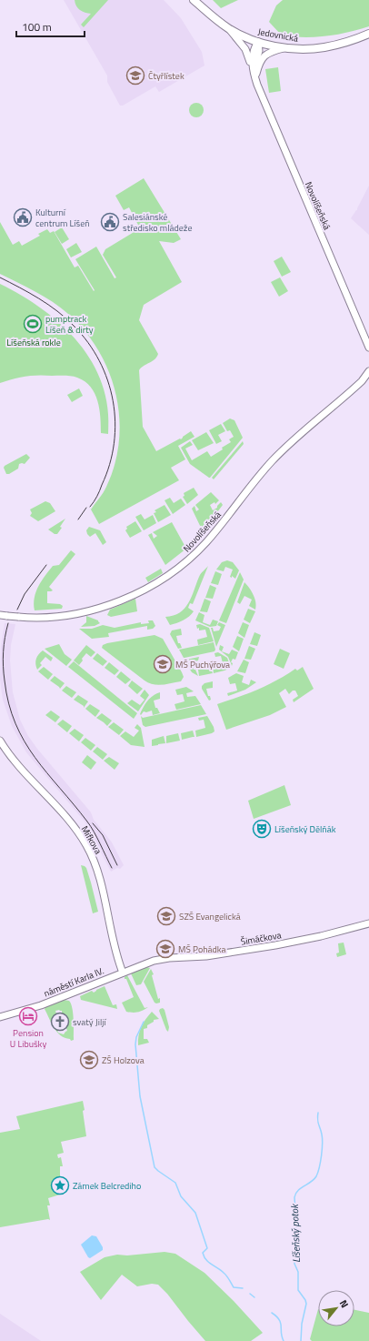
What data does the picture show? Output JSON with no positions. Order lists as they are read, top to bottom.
{
  "streets": {
    "main road": ["Jedovnická"],
    "street": [
      "Novolíšeňská",
      "Mifkova",
      "Šimáčkova",
      "náměstí Karla IV."
    ]
  },
  "crossings": [
    ["Jedovnická", "Novolíšeňská"],
    ["Mifkova", "náměstí Karla IV."],
    ["Šimáčkova", "náměstí Karla IV."]
  ],
  "water": ["Líšeňský potok"],
  "parks": ["Líšeňská rokle"],
  "places": {
    "school or university": [
      "Čtyřlístek",
      "MŠ Puchýřova",
      "SZŠ Evangelická",
      "MŠ Pohádka",
      "ZŠ Holzova"
    ],
    "public building": ["Kulturní centrum Líšeň", "Salesiánské středisko mládeže"],
    "sports": ["pumptrack Líšeň & dirty"],
    "theatre": ["Líšeňský Dělňák"],
    "hotel": ["Pension U Libušky"],
    "church": ["svatý Jiljí"],
    "place": ["Zámek Belcrediho"]
  },
  "scale_bar": "100 m",
  "north": "top right"
}
